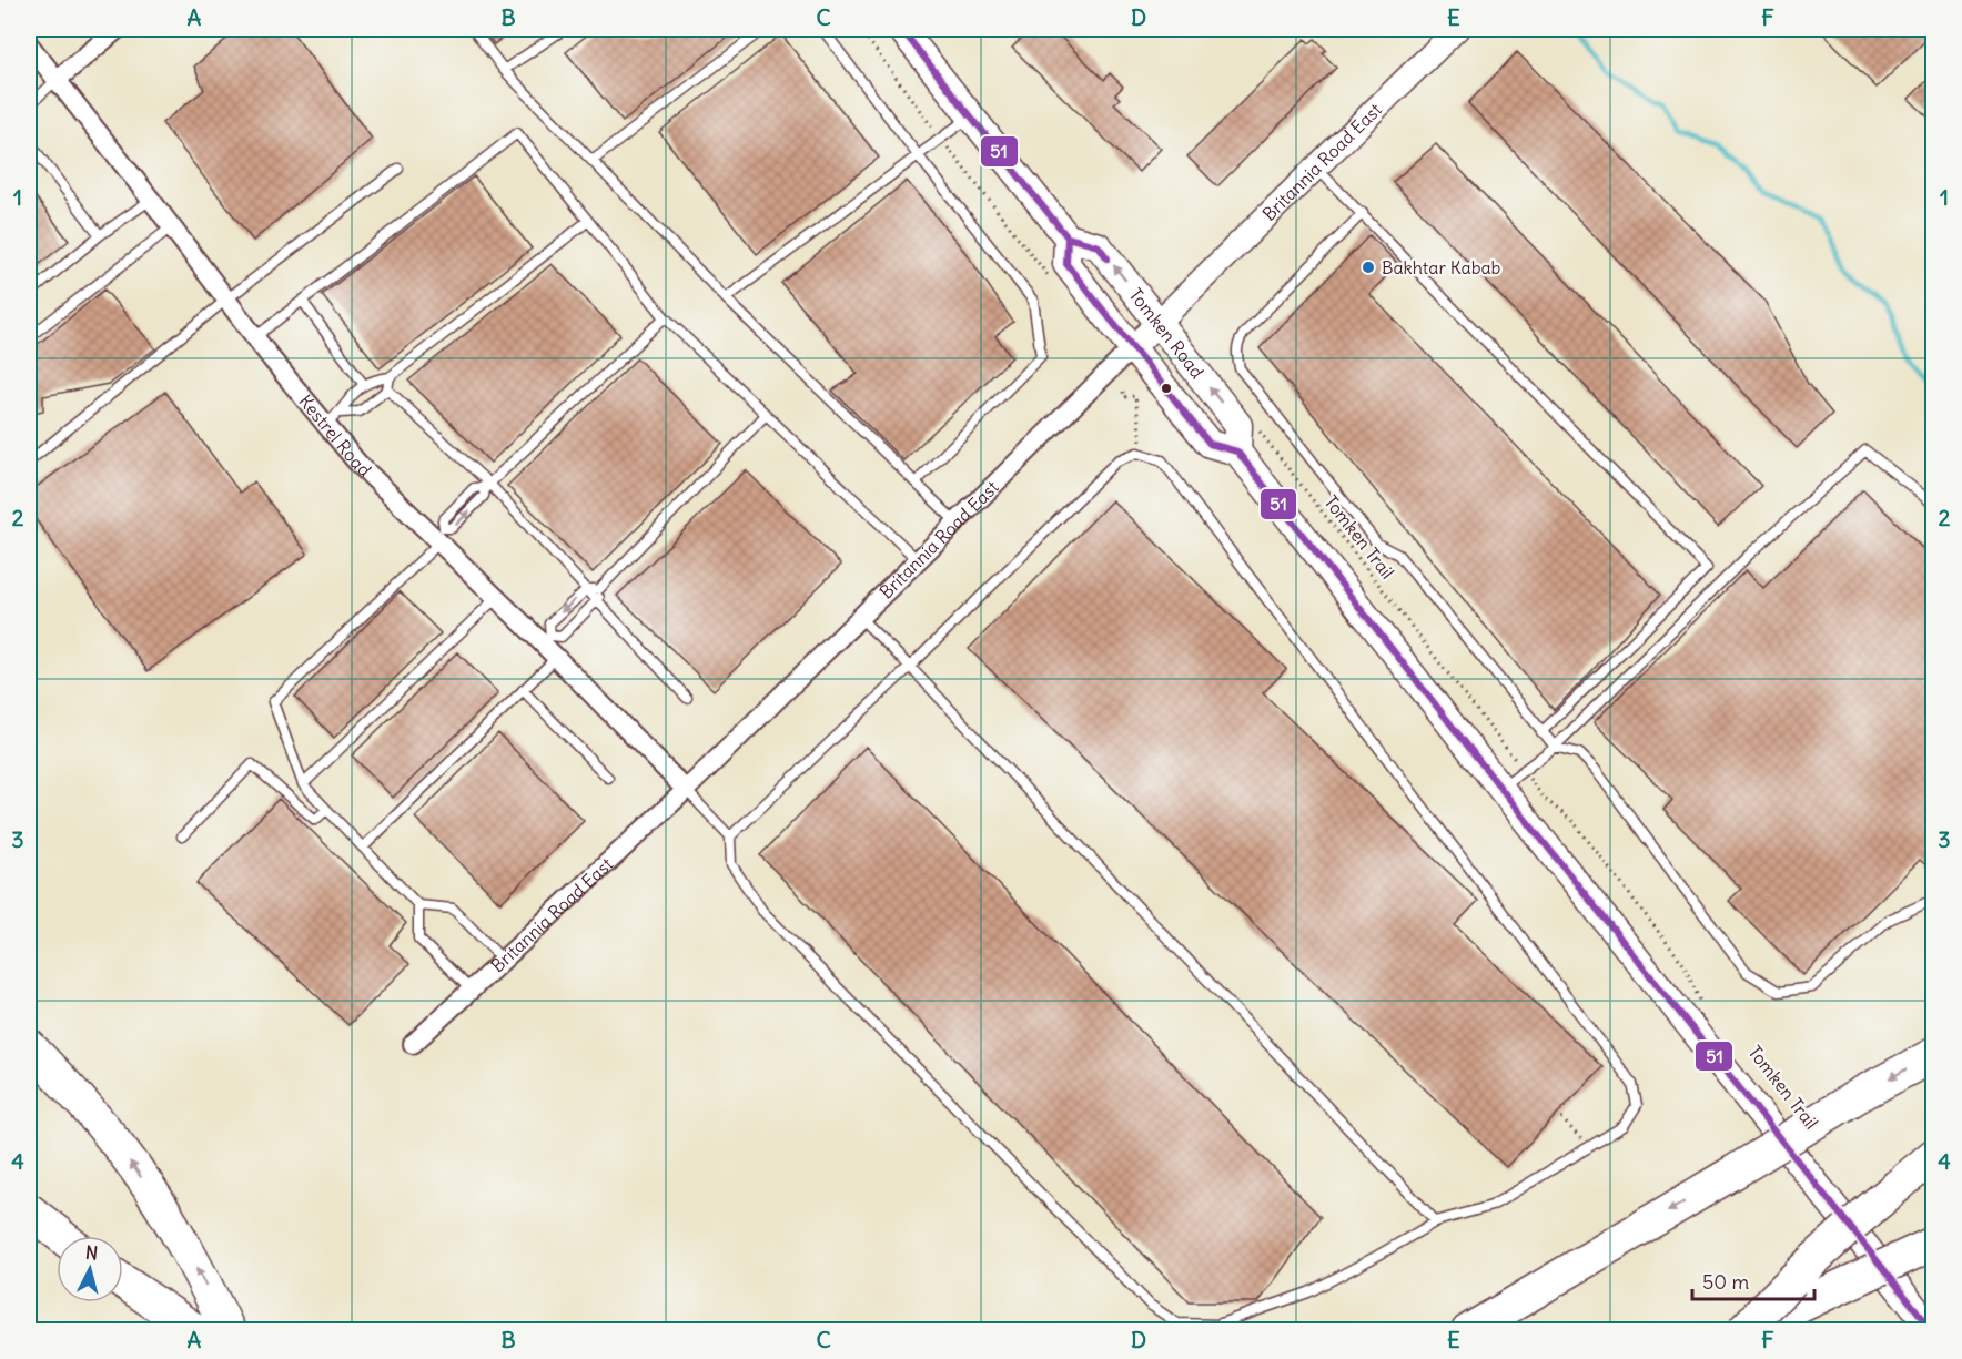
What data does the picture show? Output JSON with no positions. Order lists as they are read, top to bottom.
{
  "streets": {
    "main road": ["Tomken Road"],
    "street": ["Britannia Road East", "Kestrel Road"],
    "path": ["Tomken Trail"]
  },
  "crossings": [
    ["Britannia Road East", "Tomken Road"],
    ["Britannia Road East", "Kestrel Road"]
  ],
  "places": ["Bakhtar Kabab"],
  "lines": ["transit line 51"],
  "scale_bar": "50 m",
  "north": "top",
  "grid": {
    "columns": [
      "A",
      "B",
      "C",
      "D",
      "E",
      "F"
    ],
    "rows": [
      "1",
      "2",
      "3",
      "4"
    ]
  }
}
